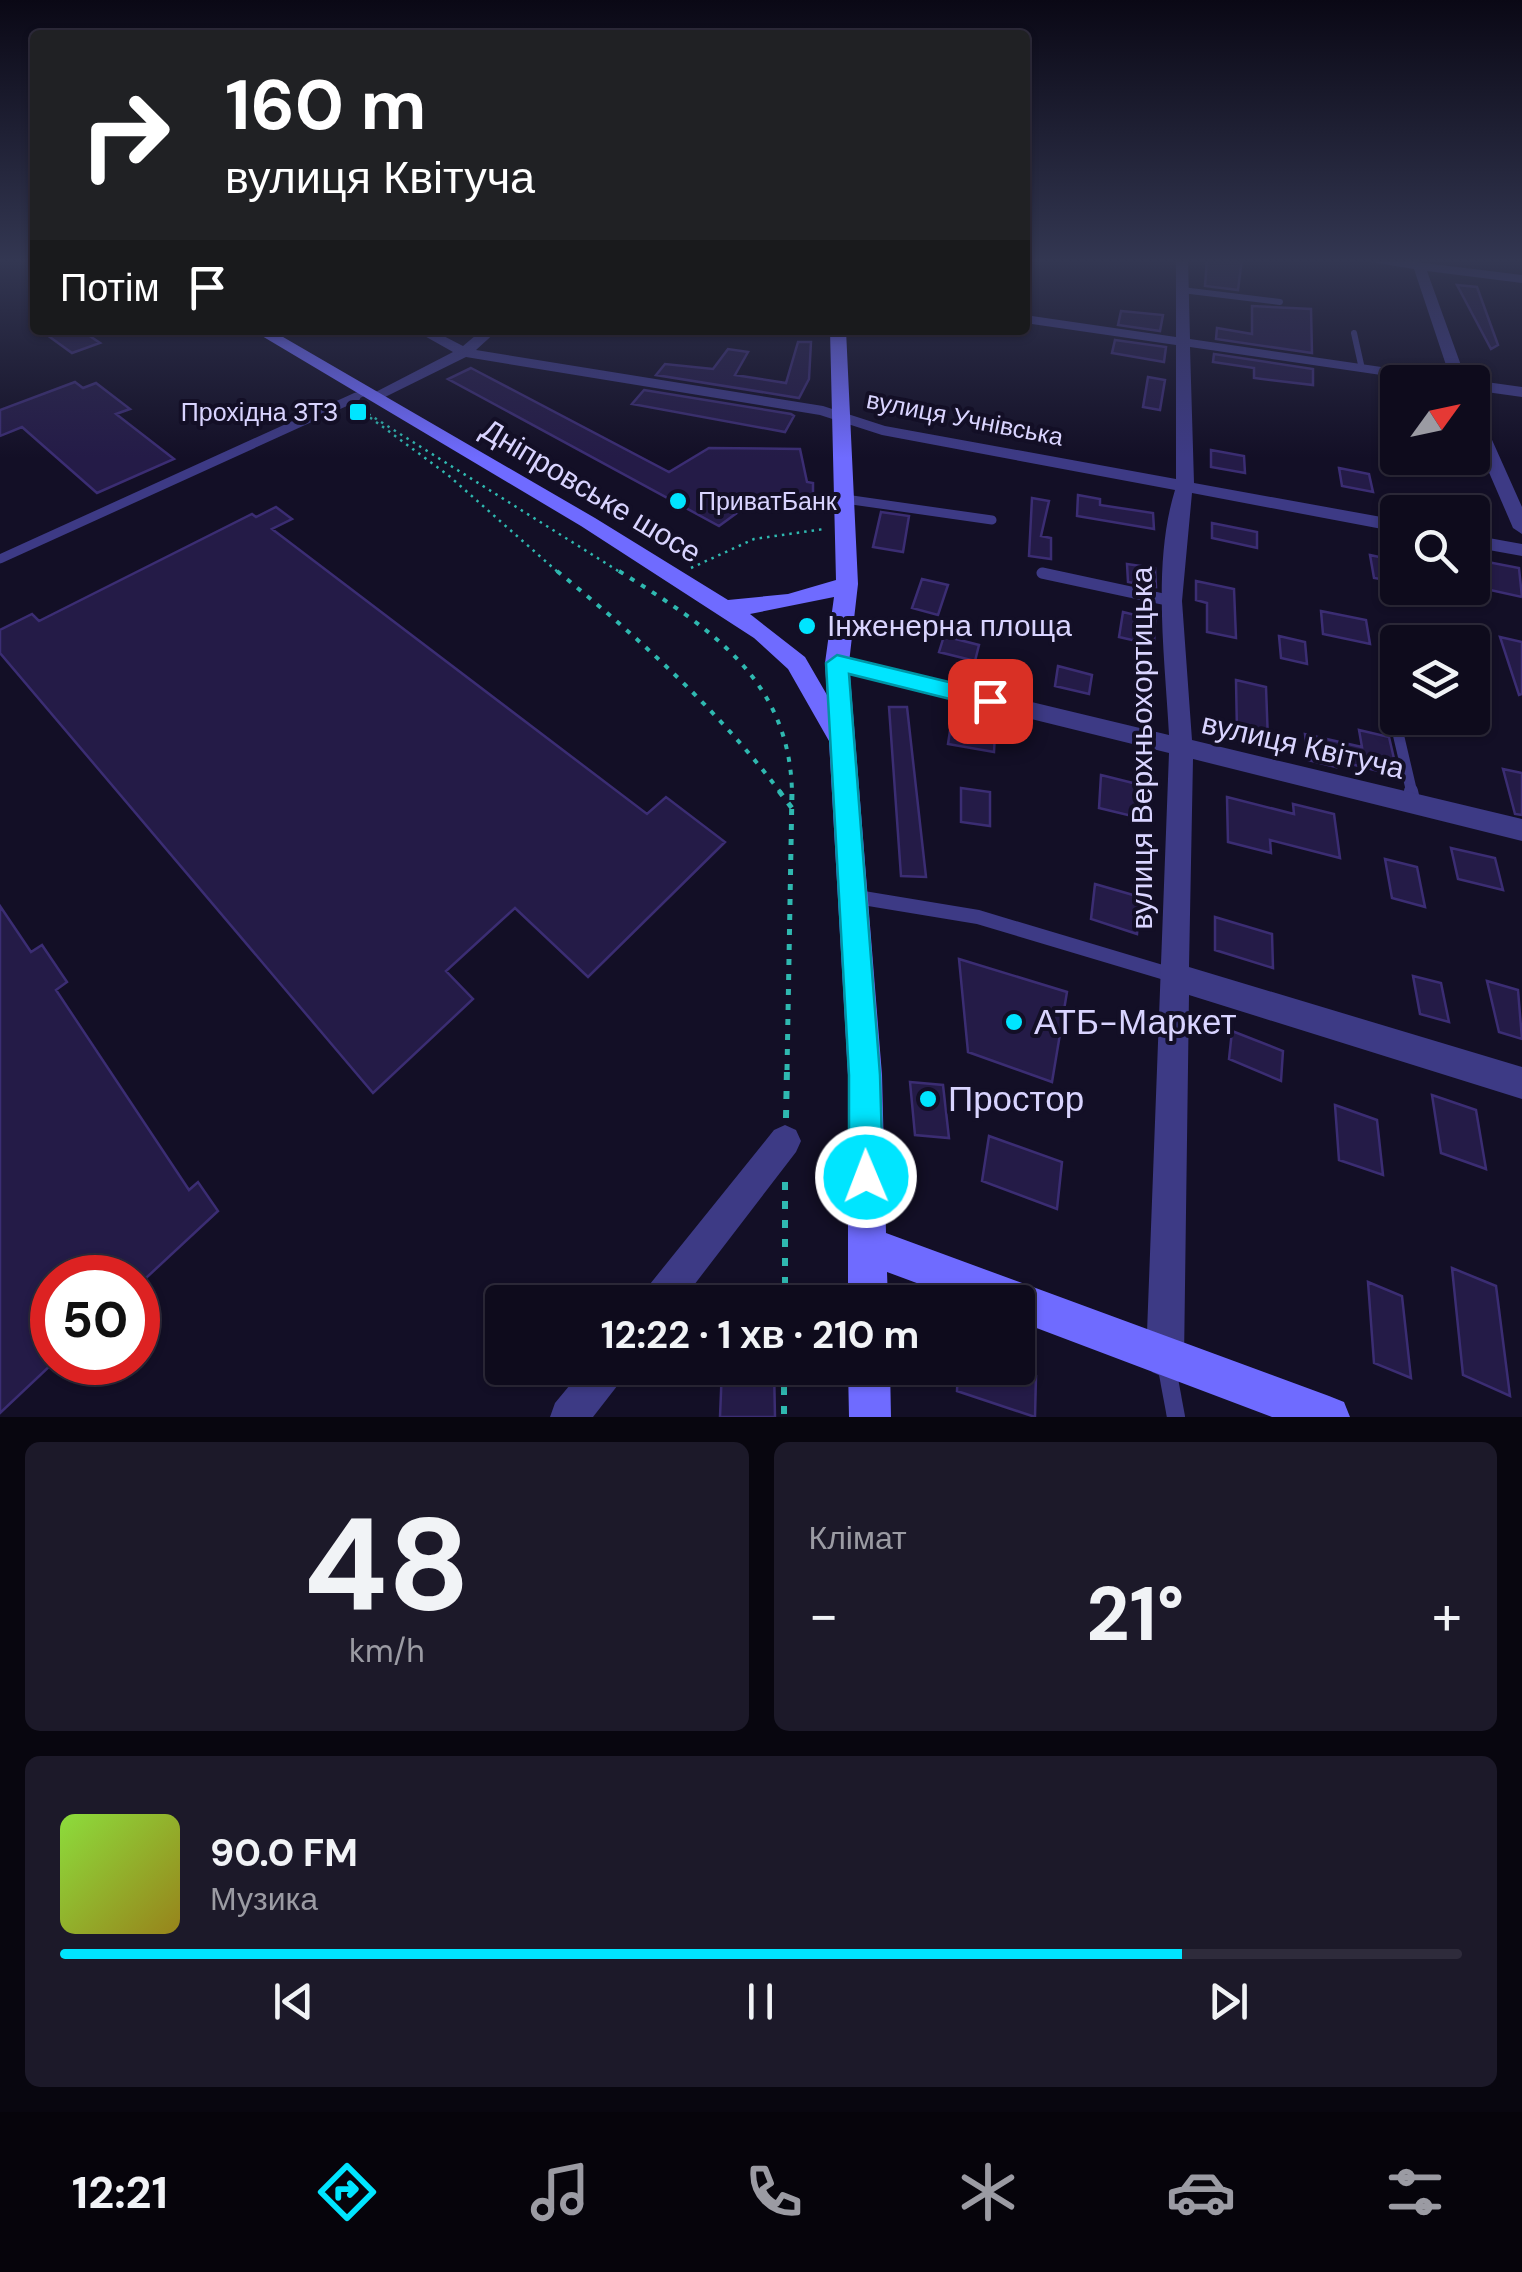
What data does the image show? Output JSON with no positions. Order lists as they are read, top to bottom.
{
  "streets": {
    "street": [
      "вулиця Учнівська",
      "Дніпровське шосе",
      "вулиця Квітуча",
      "вулиця Верхньохортицька"
    ]
  },
  "crossings": [
    ["вулиця Учнівська", "вулиця Верхньохортицька"],
    ["вулиця Квітуча", "вулиця Верхньохортицька"]
  ],
  "places": {
    "transit": ["Прохідна ЗТЗ"],
    "other": [
      "ПриватБанк",
      "Інженерна площа",
      "АТБ-Маркет",
      "Простор"
    ]
  },
  "north": "top right",
  "page": {
    "turn": ["160 m", "вулиця Квітуча"],
    "then": "Потім",
    "limit": "50",
    "trip": "12:22 · 1 хв · 210 m",
    "tile": [
      ["48", "km/h"],
      "Клімат"
    ],
    "heat": ["−", "21°", "+"],
    "song": ["90.0 FM", "Музика"],
    "tabs": "12:21"
  }
}
